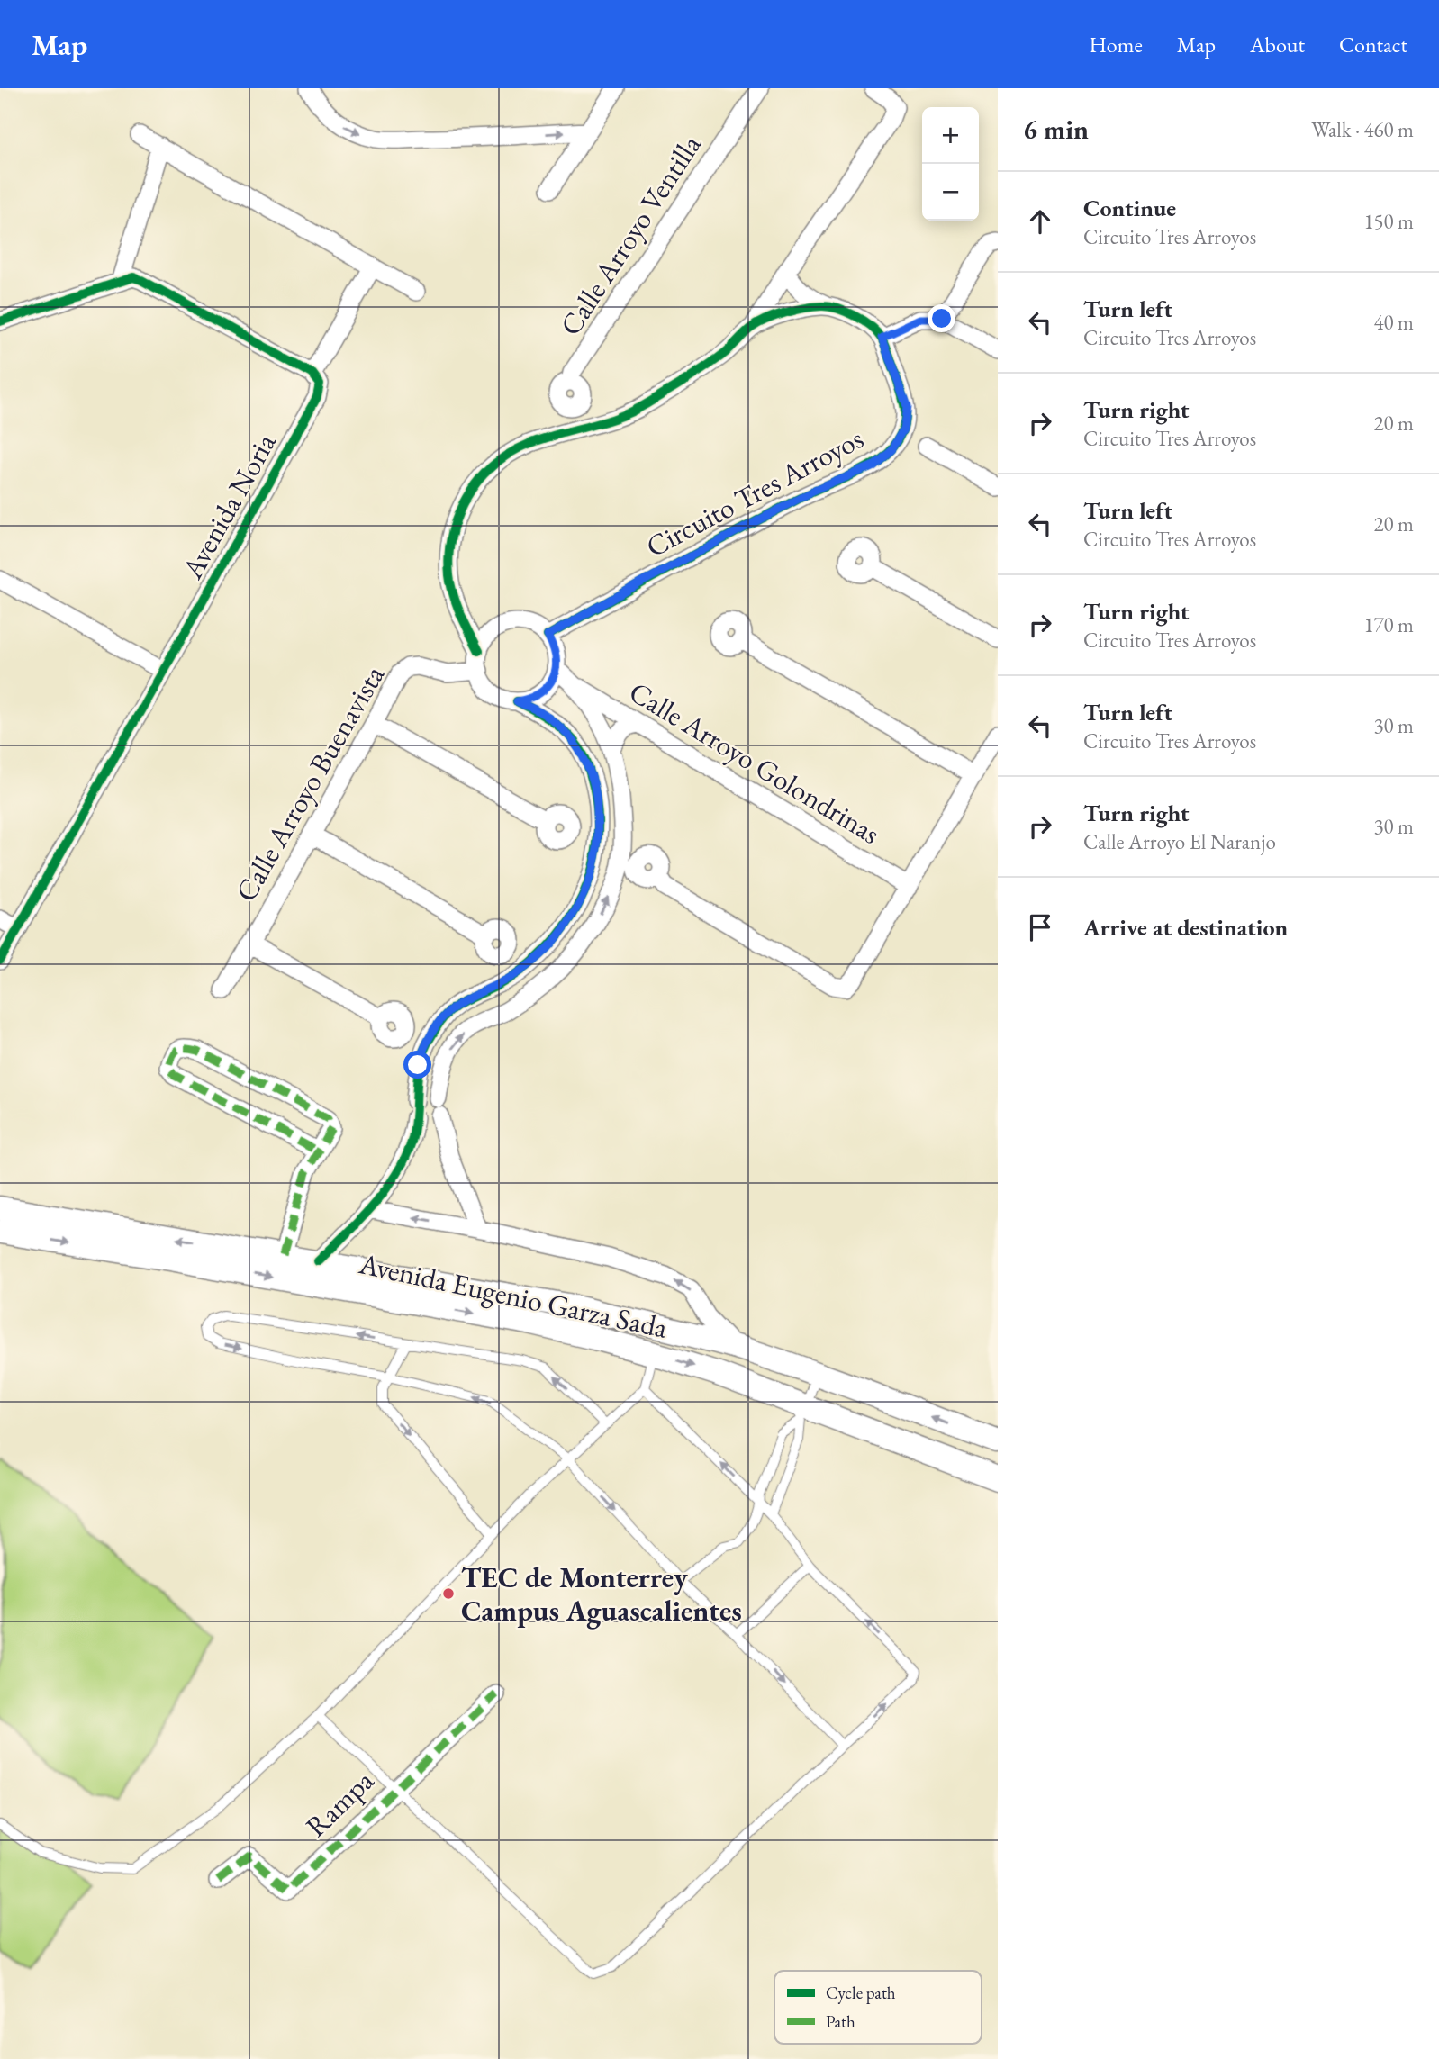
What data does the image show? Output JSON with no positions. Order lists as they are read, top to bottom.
{
  "streets": {
    "main road": ["Avenida Eugenio Garza Sada"],
    "street": [
      "Calle Arroyo Ventilla",
      "Circuito Tres Arroyos",
      "Avenida Noria",
      "Calle Arroyo Golondrinas",
      "Calle Arroyo Buenavista",
      "Rampa"
    ]
  },
  "crossings": [
    ["Circuito Tres Arroyos", "Calle Arroyo Buenavista"]
  ],
  "places": ["TEC de Monterrey Campus Aguascalientes"],
  "legend": ["Cycle path", "Path"],
  "page": {
    "header": "Map",
    "nav": [
      "Home",
      "Map",
      "About",
      "Contact"
    ],
    "heading": ["6 min", "Walk · 460 m"],
    "map_buttons": ["+", "−"],
    "list": [
      ["Continue", "Circuito Tres Arroyos", "150 m"],
      ["Turn left", "Circuito Tres Arroyos", "40 m"],
      ["Turn right", "Circuito Tres Arroyos", "20 m"],
      ["Turn left", "Circuito Tres Arroyos", "20 m"],
      ["Turn right", "Circuito Tres Arroyos", "170 m"],
      ["Turn left", "Circuito Tres Arroyos", "30 m"],
      ["Turn right", "Calle Arroyo El Naranjo", "30 m"],
      "Arrive at destination"
    ]
  }
}
